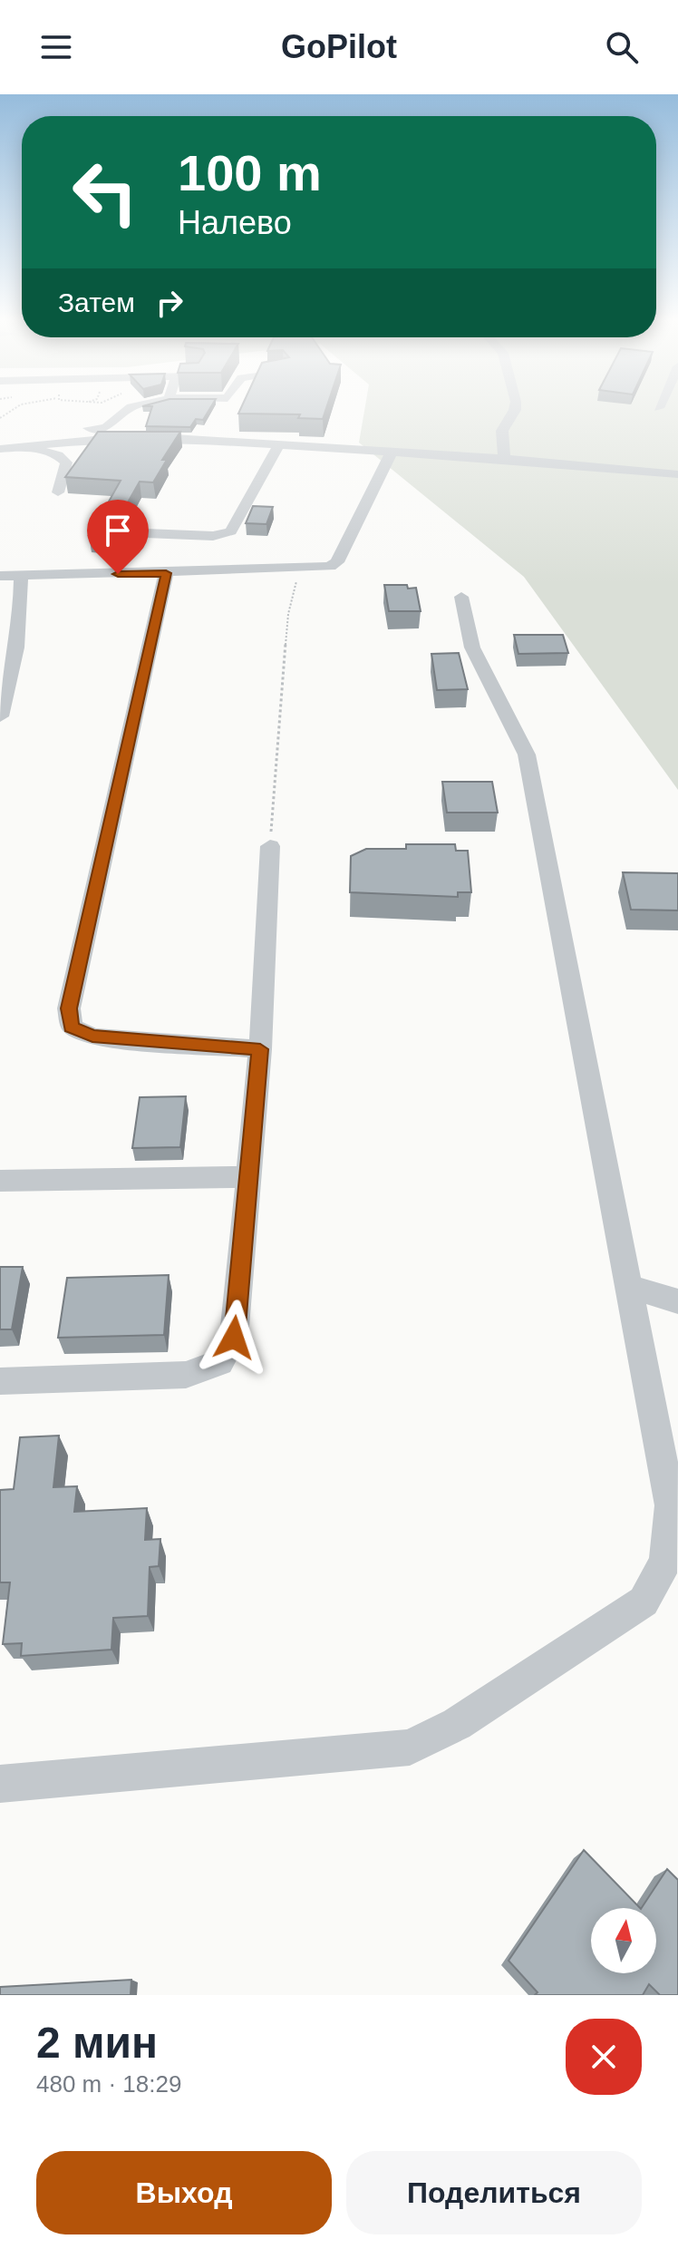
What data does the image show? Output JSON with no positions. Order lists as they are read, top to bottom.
{
  "north": "top",
  "page": {
    "header": "GoPilot",
    "turn": ["100 m", "Налево"],
    "then": "Затем",
    "heading": ["2 мин", "480 m · 18:29"],
    "buttons": ["Выход", "Поделиться"]
  }
}
